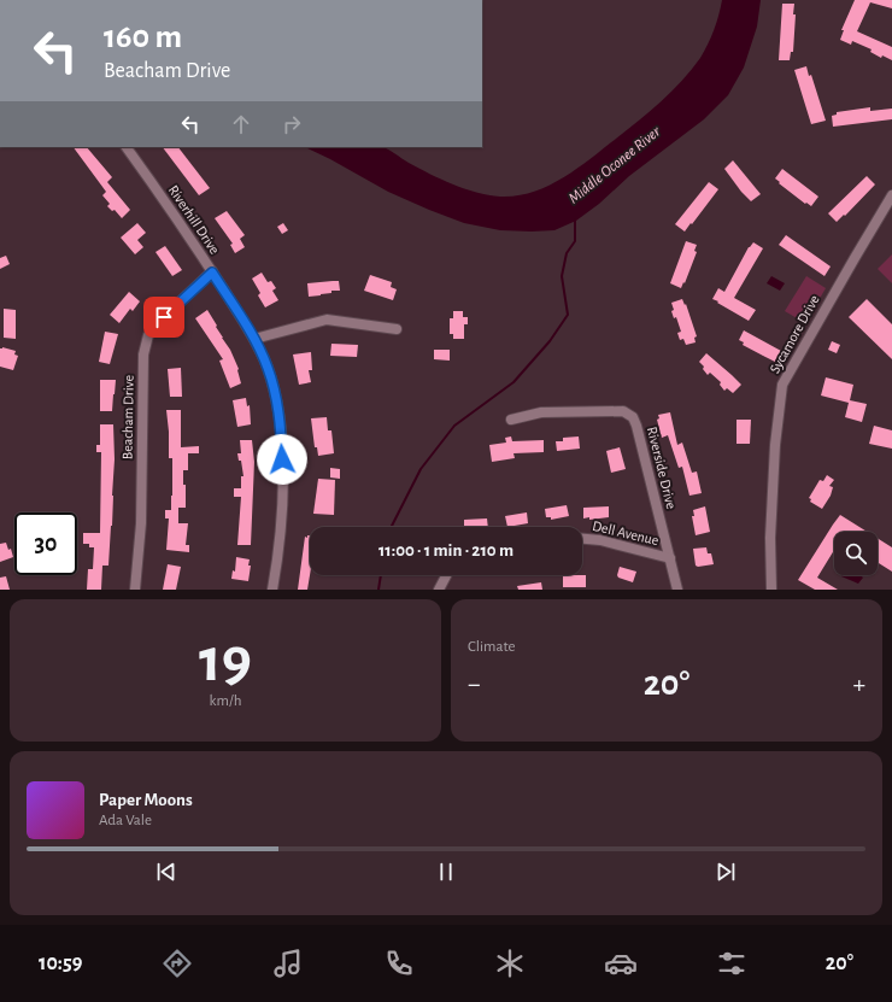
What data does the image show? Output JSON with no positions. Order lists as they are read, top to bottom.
{
  "streets": {
    "street": [
      "Riverhill Drive",
      "Sycamore Drive",
      "Beacham Drive",
      "Riverside Drive",
      "Dell Avenue"
    ]
  },
  "crossings": [
    ["Riverhill Drive", "Beacham Drive"],
    ["Riverside Drive", "Dell Avenue"]
  ],
  "water": ["Middle Oconee River"],
  "page": {
    "turn": ["160 m", "Beacham Drive"],
    "limit": "30",
    "trip": "11:00 · 1 min · 210 m",
    "tile": [
      ["19", "km/h"],
      "Climate"
    ],
    "heat": ["−", "20°", "+"],
    "song": ["Paper Moons", "Ada Vale"],
    "tabs": ["10:59", "20°"]
  }
}
